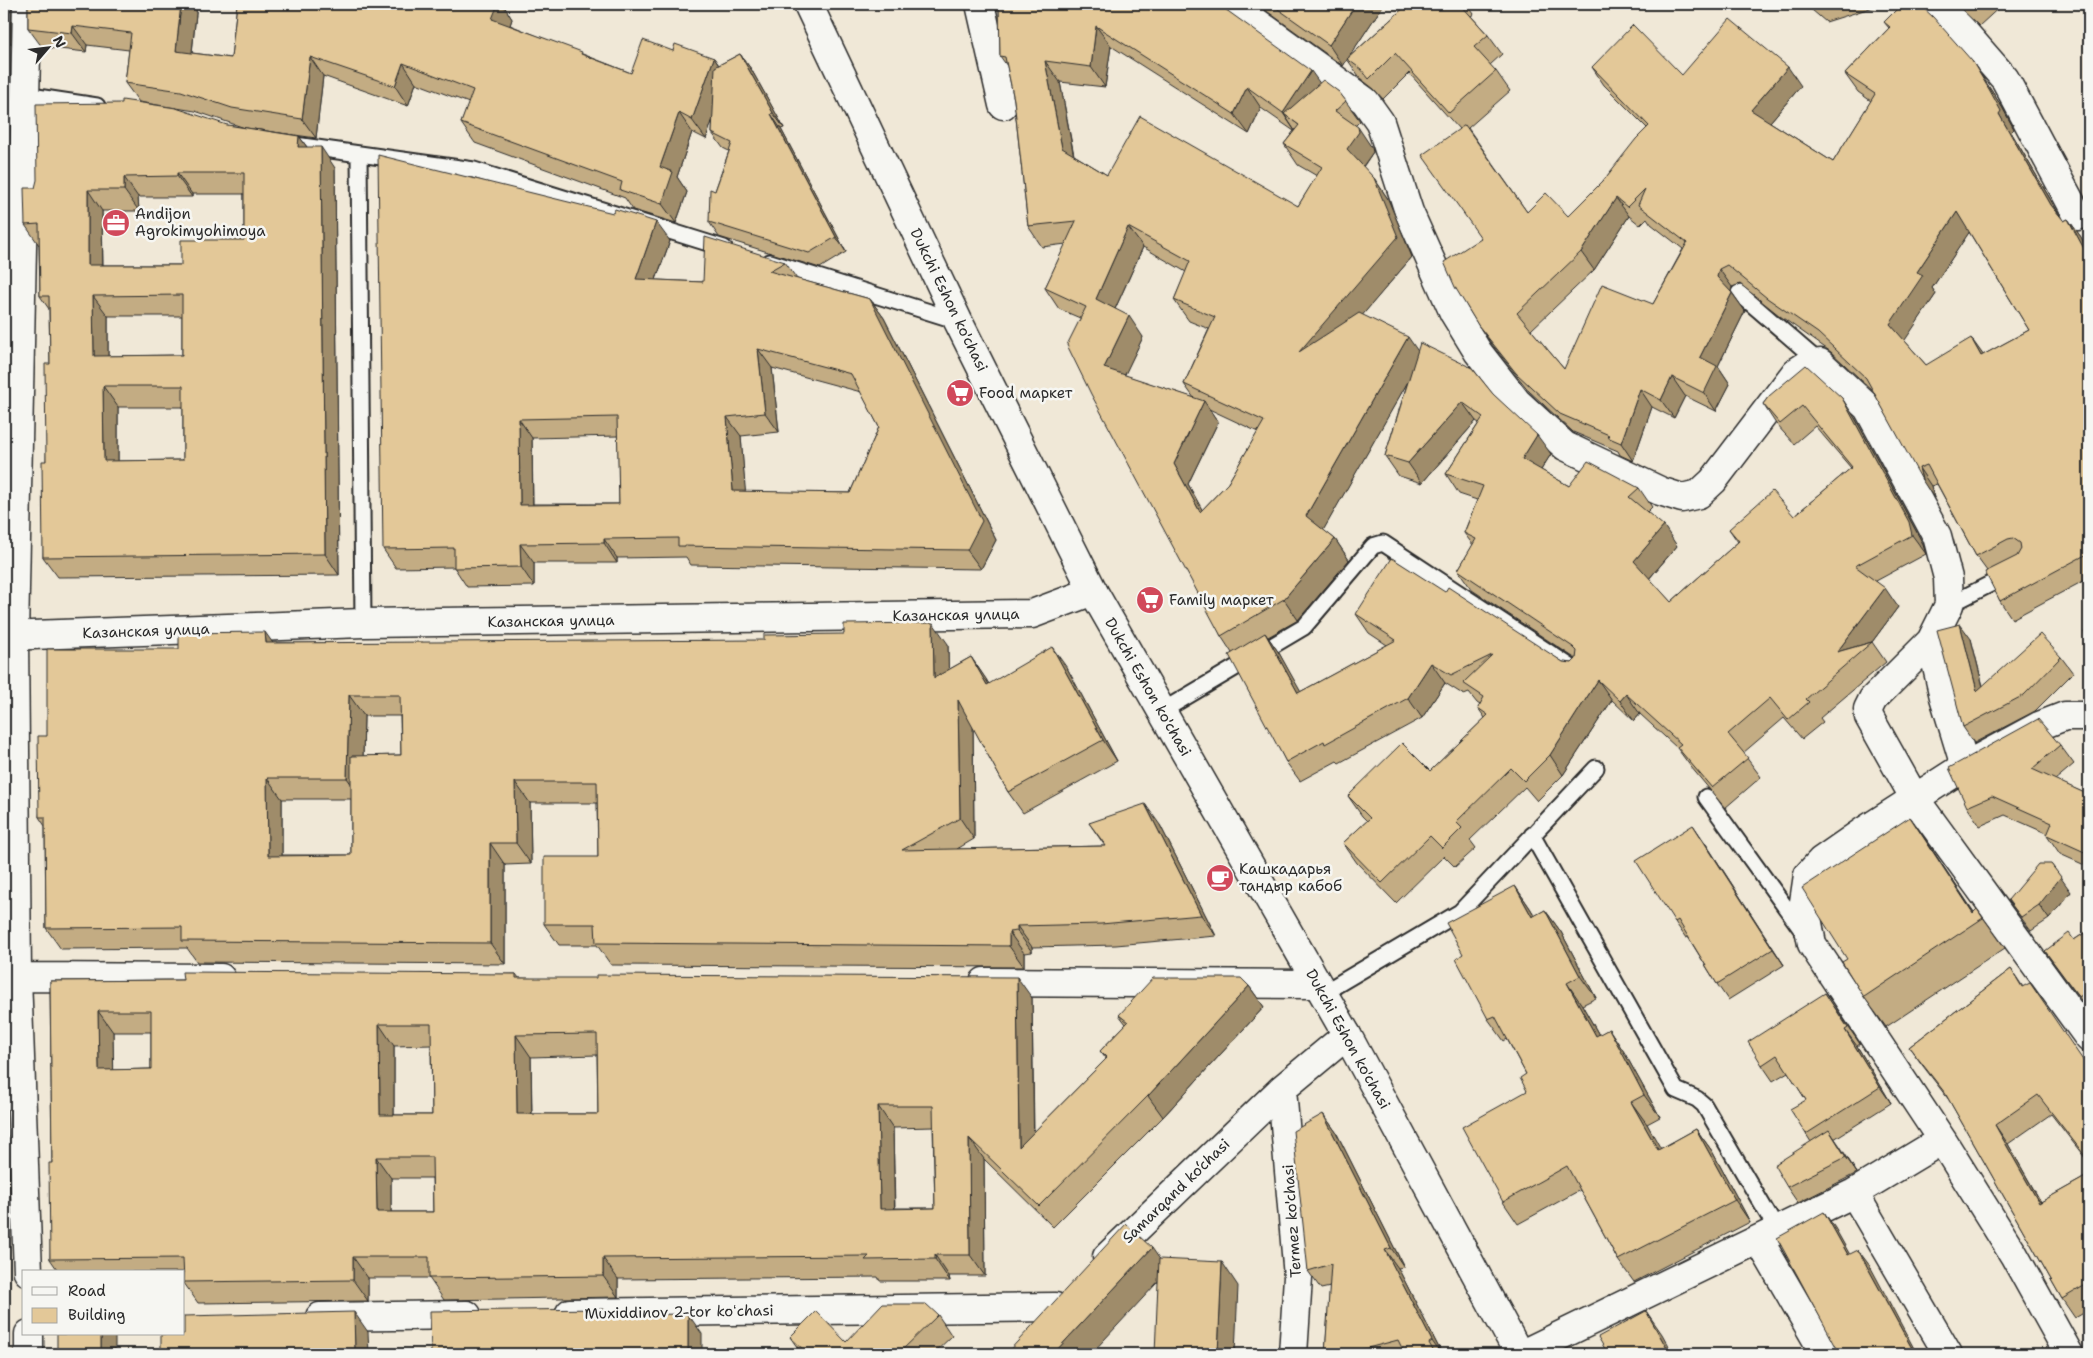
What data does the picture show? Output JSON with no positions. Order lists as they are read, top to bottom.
{
  "streets": {
    "street": [
      "Dukchi Eshon ko'chasi",
      "Казанская улица",
      "Samarqand ko‘chasi",
      "Termez ko'chasi",
      "Muxiddinov 2-tor koʻchasi"
    ]
  },
  "crossings": [
    ["Dukchi Eshon ko'chasi", "Казанская улица"],
    ["Dukchi Eshon ko'chasi", "Samarqand ko‘chasi"],
    ["Samarqand ko‘chasi", "Termez ko'chasi"],
    ["Samarqand ko‘chasi", "Muxiddinov 2-tor koʻchasi"]
  ],
  "places": {
    "office": ["Andijon Agrokimyohimoya"],
    "supermarket": ["Food маркет", "Family маркет"],
    "cafe": ["Кашкадарья тандыр кабоб"]
  },
  "legend": ["Road", "Building"],
  "north": "top right"
}
